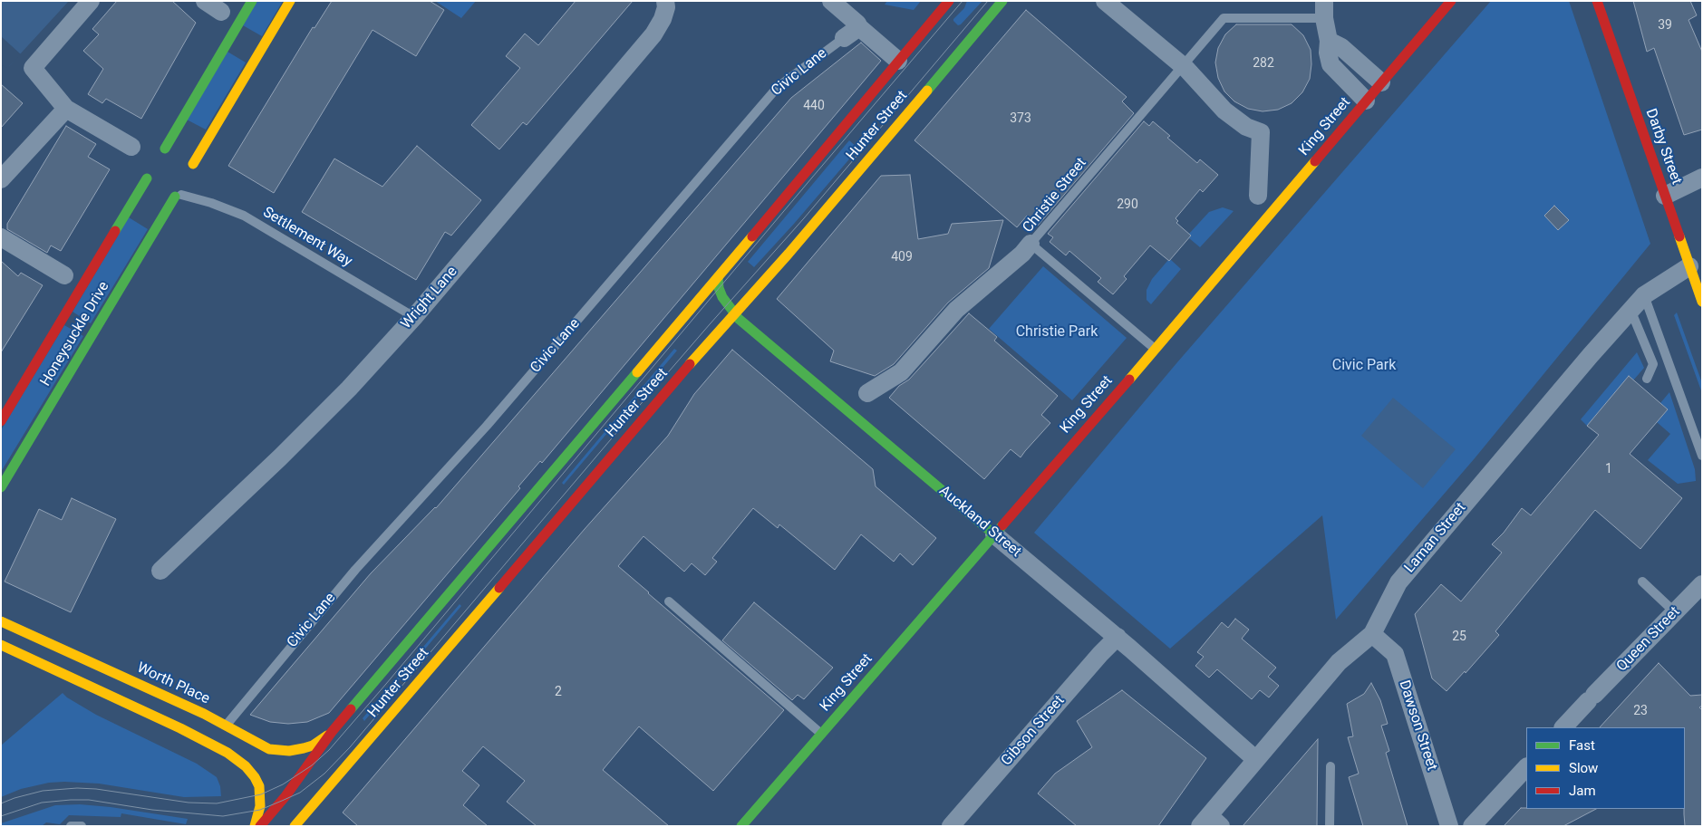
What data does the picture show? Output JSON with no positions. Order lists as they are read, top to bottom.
{
  "streets": {
    "main road": [
      "Hunter Street",
      "King Street",
      "Darby Street",
      "Honeysuckle Drive",
      "Auckland Street",
      "Worth Place"
    ],
    "street": [
      "Civic Lane",
      "Wright Lane",
      "Laman Street",
      "Queen Street",
      "Dawson Street",
      "Gibson Street"
    ],
    "lane": ["Christie Street", "Settlement Way"]
  },
  "crossings": [
    ["Civic Lane", "Worth Place"],
    ["Hunter Street", "Auckland Street"],
    ["Hunter Street", "Worth Place"],
    ["King Street", "Christie Street"],
    ["King Street", "Auckland Street"],
    ["Darby Street", "Laman Street"],
    ["Settlement Way", "Wright Lane"],
    ["Settlement Way", "Honeysuckle Drive"],
    ["Auckland Street", "Laman Street"],
    ["Auckland Street", "Gibson Street"],
    ["Laman Street", "Dawson Street"]
  ],
  "parks": ["Christie Park", "Civic Park"],
  "house_numbers": [
    "39",
    "282",
    "440",
    "373",
    "290",
    "409",
    "1",
    "25",
    "2",
    "23"
  ],
  "legend": ["Fast", "Slow", "Jam"]
}
